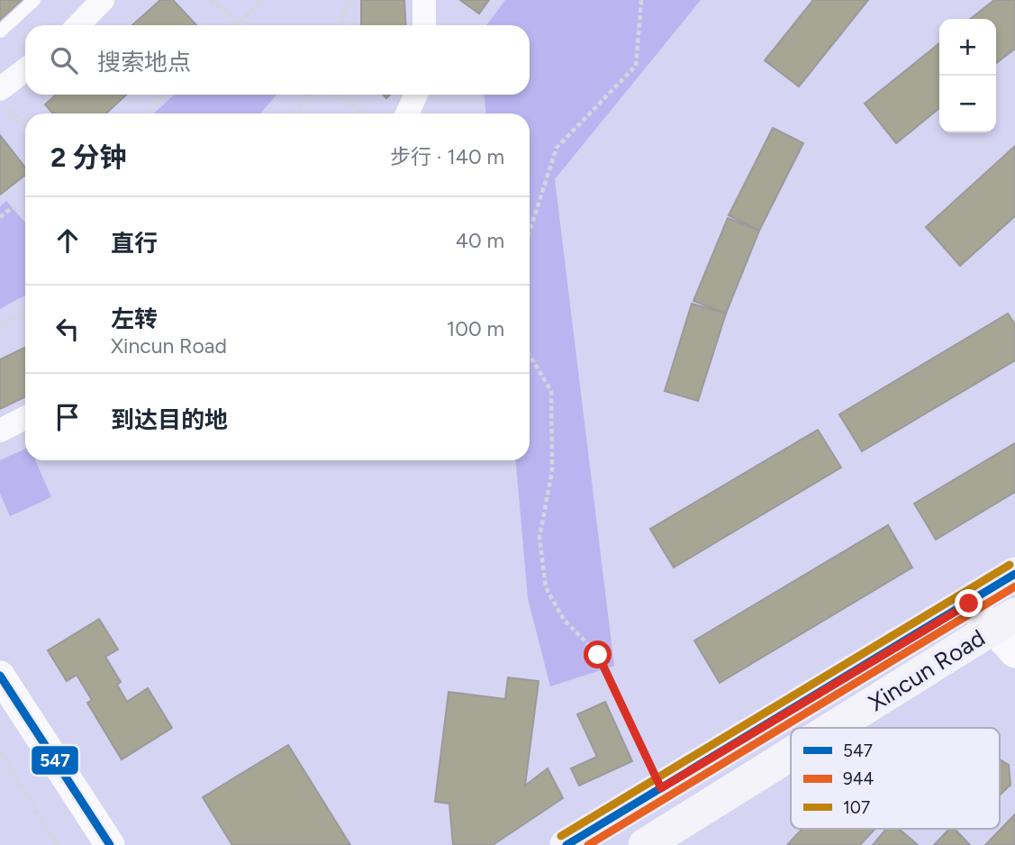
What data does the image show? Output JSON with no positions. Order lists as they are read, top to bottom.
{
  "streets": {
    "main road": ["Xincun Road"]
  },
  "lines": ["transit line 107", "transit line 547", "transit line 944"],
  "legend": ["547", "944", "107"],
  "page": {
    "map_buttons": ["+", "−"],
    "search": "搜索地点",
    "heading": ["2 分钟", "步行 · 140 m"],
    "list": [
      ["直行", "40 m"],
      ["左转", "Xincun Road", "100 m"],
      "到达目的地"
    ]
  }
}
